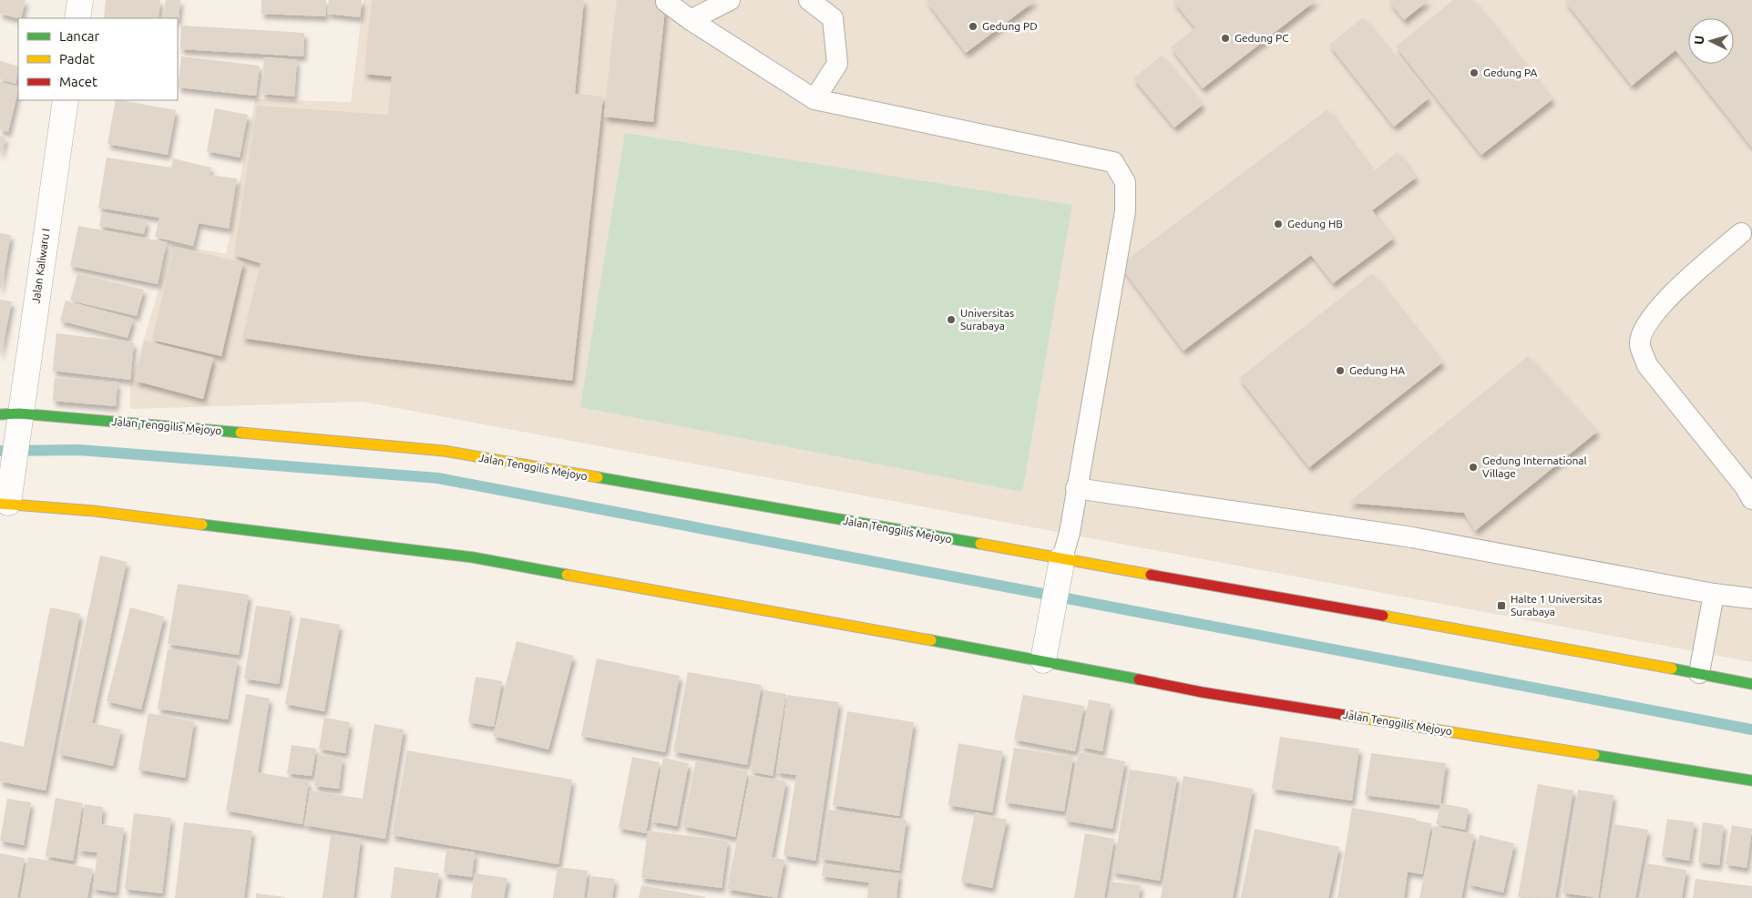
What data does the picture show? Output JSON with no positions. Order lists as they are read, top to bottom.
{
  "streets": {
    "street": ["Jalan Kaliwaru I", "Jalan Tenggilis Mejoyo"]
  },
  "crossings": [
    ["Jalan Kaliwaru I", "Jalan Tenggilis Mejoyo"]
  ],
  "places": {
    "other": [
      "Gedung PD",
      "Gedung PC",
      "Gedung PA",
      "Gedung HB",
      "Universitas Surabaya",
      "Gedung HA",
      "Gedung International Village"
    ],
    "transit": ["Halte 1 Universitas Surabaya"]
  },
  "legend": ["Lancar", "Padat", "Macet"],
  "north": "left"
}
